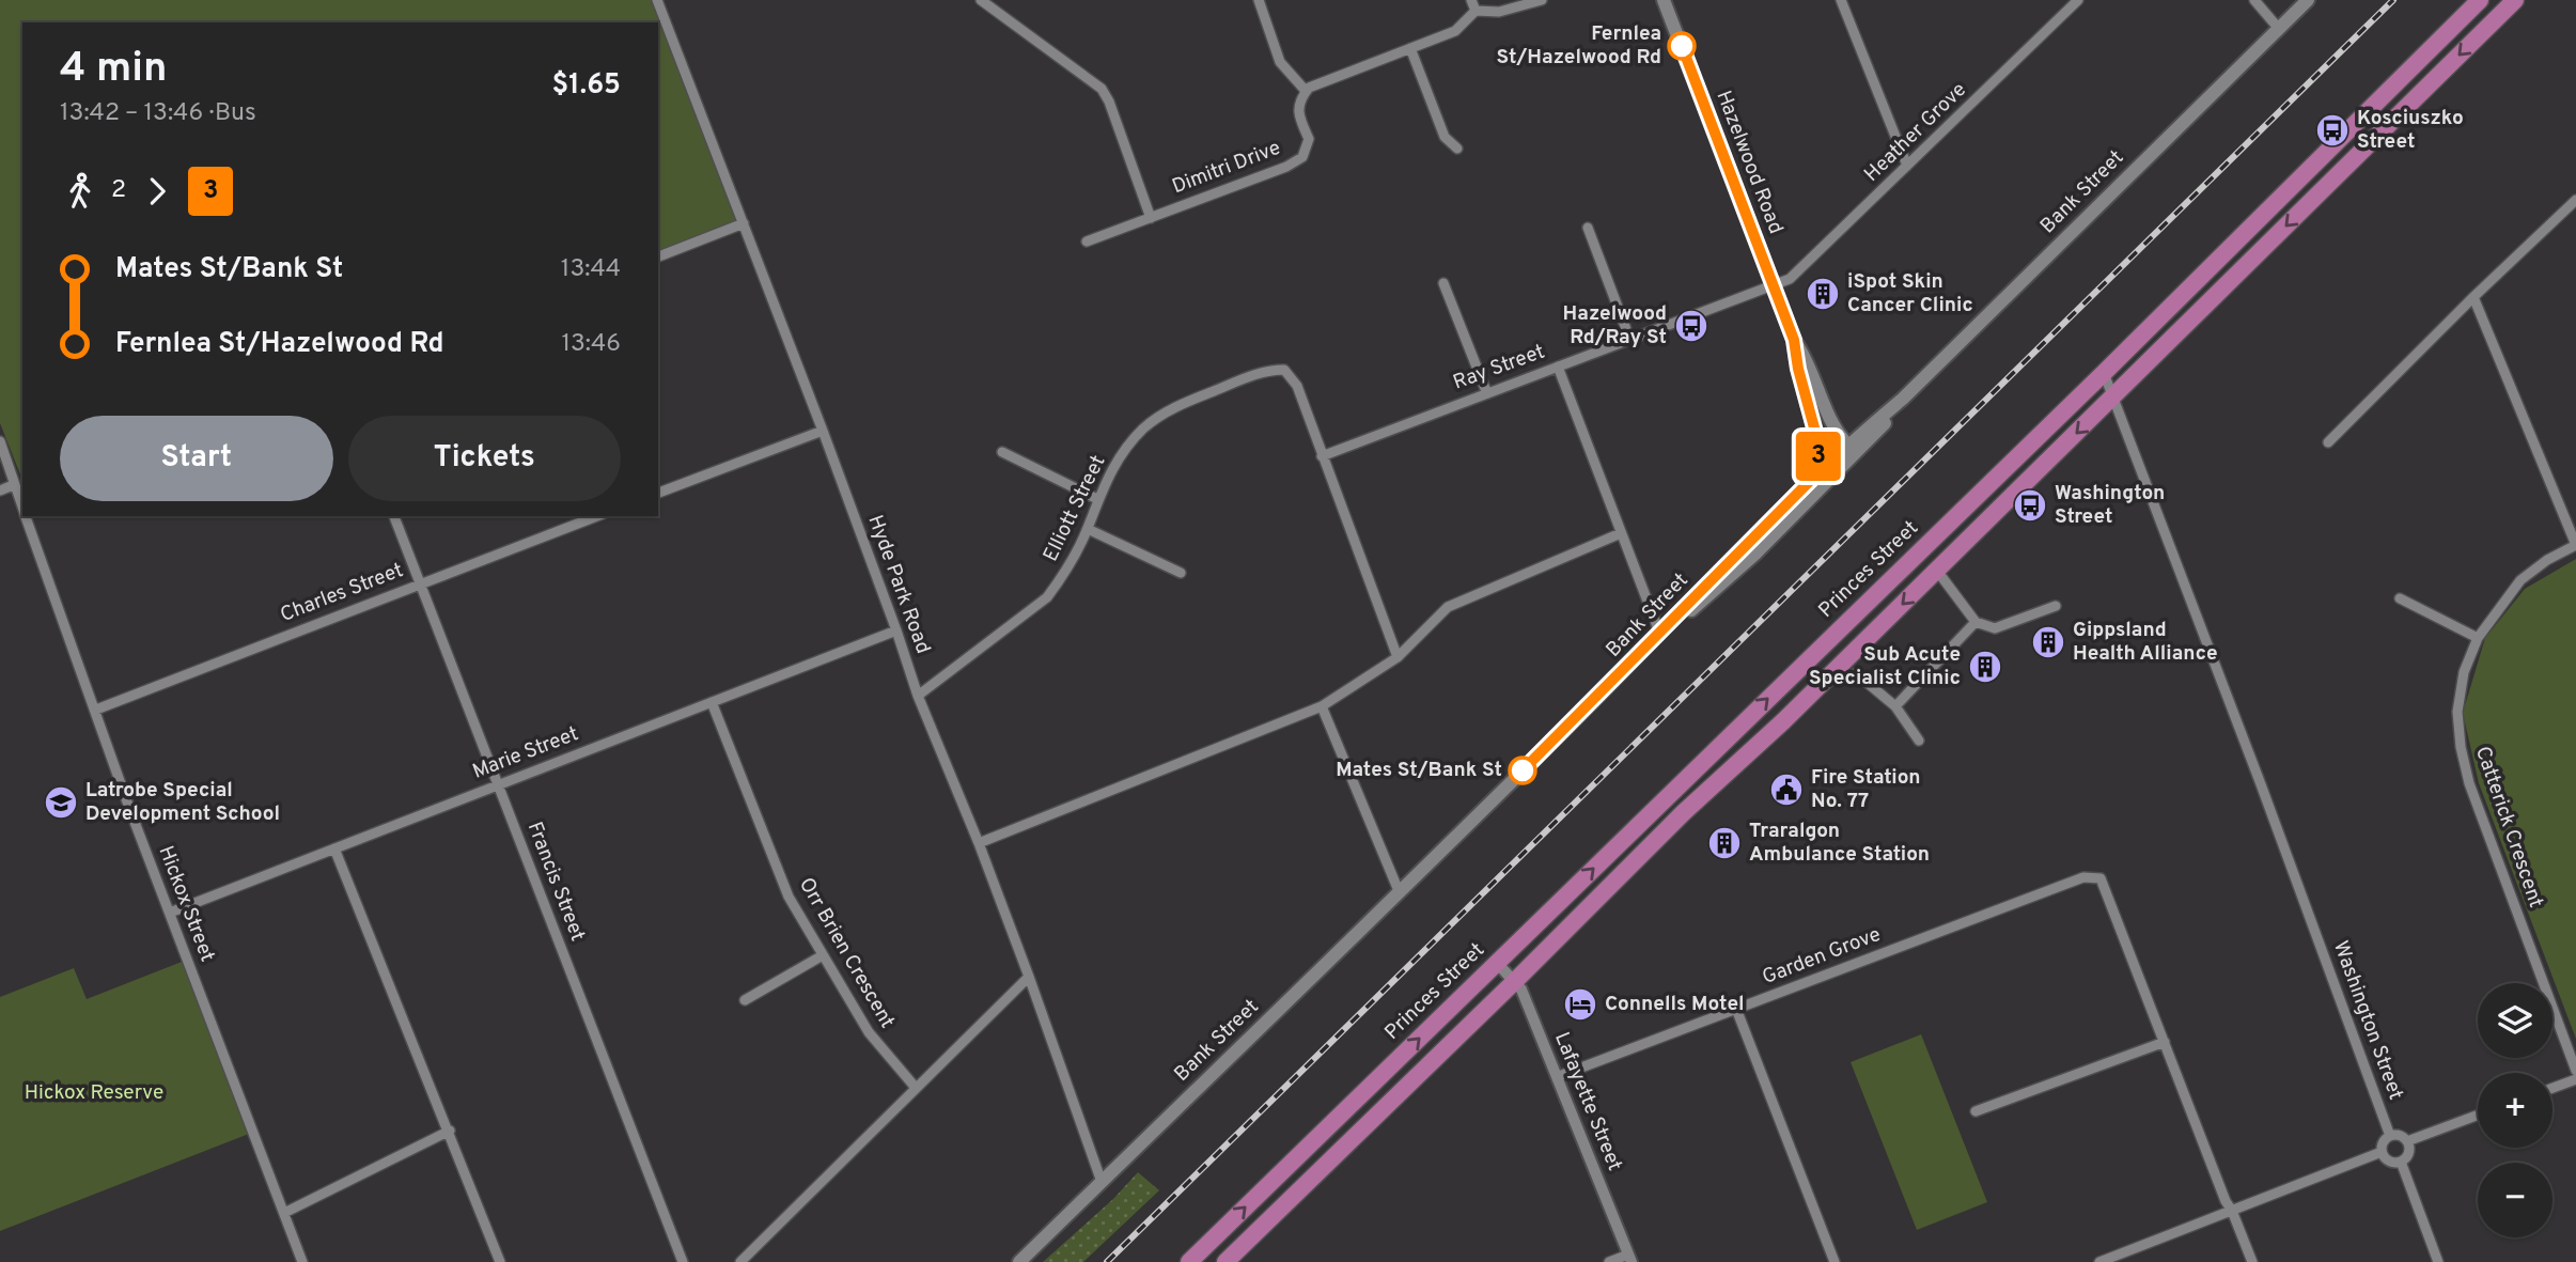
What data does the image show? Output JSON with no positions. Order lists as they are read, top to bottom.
{
  "streets": {
    "highway": ["Princes Street"],
    "main road": ["Hazelwood Road", "Bank Street"],
    "street": [
      "Heather Grove",
      "Dimitri Drive",
      "Ray Street",
      "Elliott Street",
      "Hyde Park Road",
      "Charles Street",
      "Marie Street",
      "Catterick Crescent",
      "Francis Street",
      "Hickox Street",
      "Orr Brien Crescent",
      "Garden Grove",
      "Washington Street",
      "Lafayette Street"
    ]
  },
  "crossings": [
    ["Heather Grove", "Hazelwood Road"],
    ["Heather Grove", "Ray Street"],
    ["Hazelwood Road", "Ray Street"],
    ["Bank Street", "Hyde Park Road"],
    ["Ray Street", "Elliott Street"],
    ["Elliott Street", "Hyde Park Road"],
    ["Princes Street", "Washington Street"],
    ["Princes Street", "Lafayette Street"],
    ["Hyde Park Road", "Marie Street"],
    ["Charles Street", "Francis Street"],
    ["Charles Street", "Hickox Street"],
    ["Marie Street", "Francis Street"],
    ["Marie Street", "Hickox Street"],
    ["Marie Street", "Orr Brien Crescent"],
    ["Garden Grove", "Lafayette Street"]
  ],
  "parks": ["Hickox Reserve"],
  "places": {
    "other": ["Fernlea St/Hazelwood Rd", "Mates St/Bank St"],
    "bus stop": ["Kosciuszko Street", "Hazelwood Rd/Ray St", "Washington Street"],
    "building": [
      "iSpot Skin Cancer Clinic",
      "Gippsland Health Alliance",
      "Sub Acute Specialist Clinic",
      "Traralgon Ambulance Station"
    ],
    "public building": ["Fire Station No. 77"],
    "school or university": ["Latrobe Special Development School"],
    "hotel": ["Connells Motel"]
  },
  "lines": ["bus line 3"],
  "page": {
    "on_map": "3",
    "heading": ["4 min", "13:42 – 13:46 · Bus", "$1.65"],
    "legs": ["2", "3"],
    "list": [
      {
        "name": "Mates St/Bank St",
        "value": "13:44"
      },
      {
        "name": "Fernlea St/Hazelwood Rd",
        "value": "13:46"
      }
    ],
    "buttons": ["Start", "Tickets"],
    "map_buttons": ["+", "−"]
  }
}
